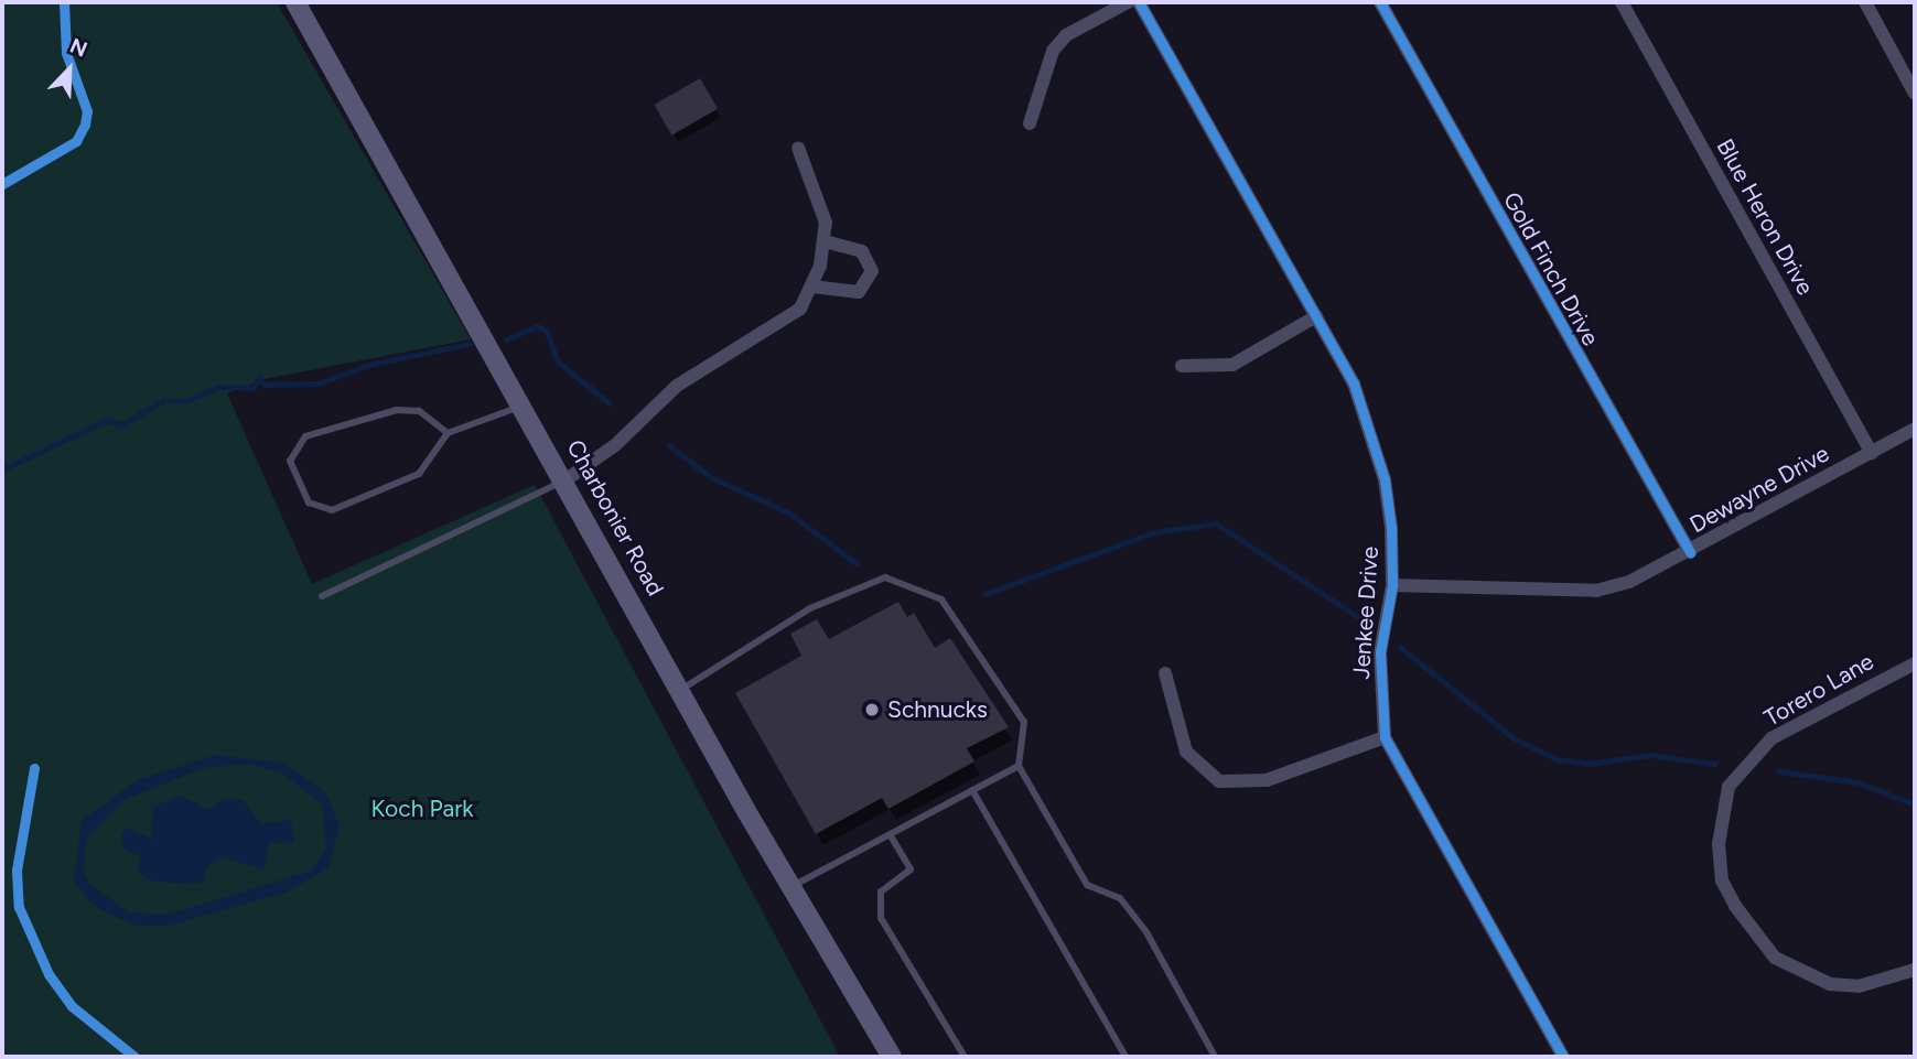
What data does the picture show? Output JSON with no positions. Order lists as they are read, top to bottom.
{
  "streets": {
    "main road": ["Charbonier Road"],
    "street": [
      "Blue Heron Drive",
      "Gold Finch Drive",
      "Dewayne Drive",
      "Jenkee Drive",
      "Torero Lane"
    ]
  },
  "crossings": [
    ["Blue Heron Drive", "Dewayne Drive"],
    ["Gold Finch Drive", "Dewayne Drive"],
    ["Dewayne Drive", "Jenkee Drive"]
  ],
  "parks": ["Koch Park"],
  "places": ["Schnucks"],
  "north": "top right"
}
